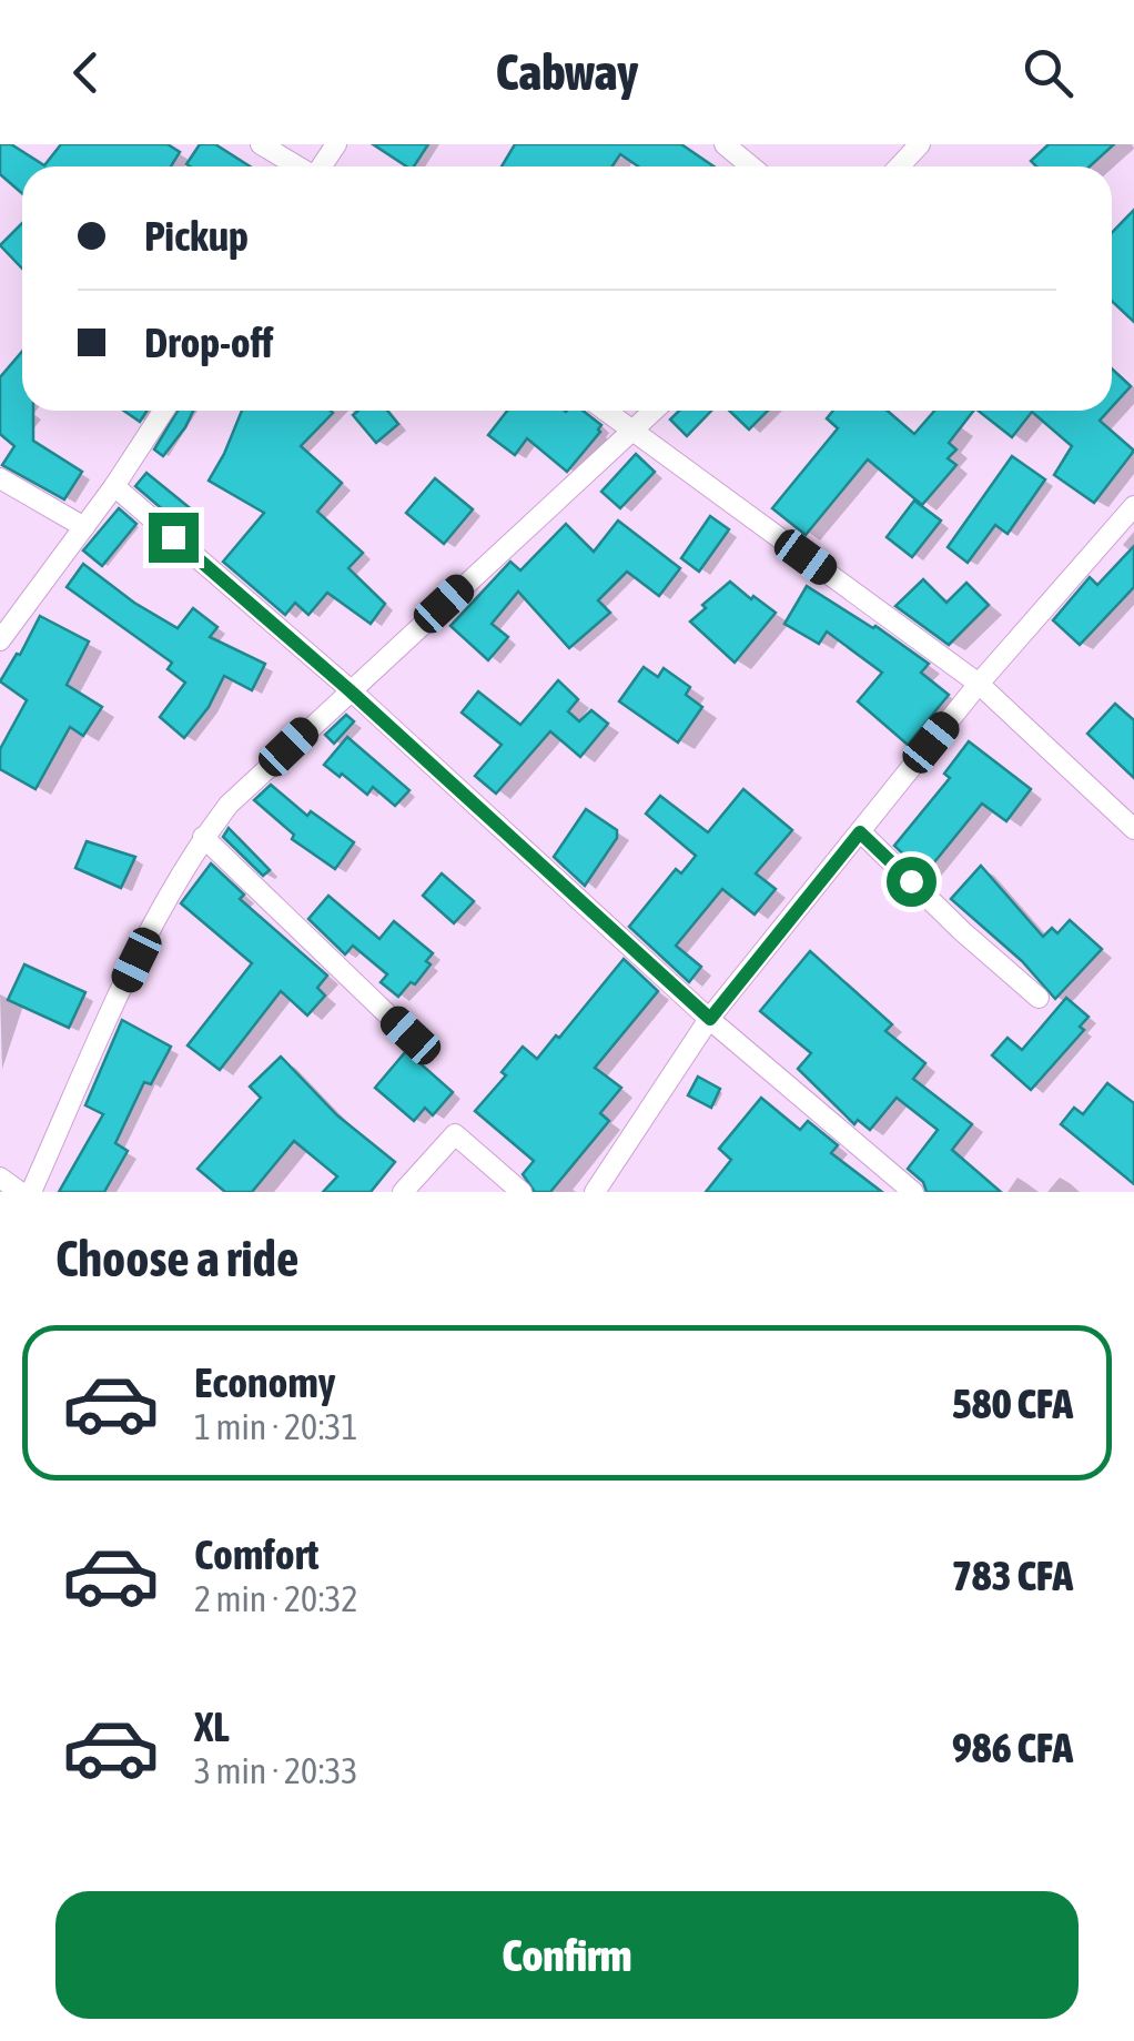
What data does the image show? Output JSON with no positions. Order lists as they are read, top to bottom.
{
  "page": {
    "header": "Cabway",
    "banner": ["Pickup", "Drop-off"],
    "heading": "Choose a ride",
    "list": [
      {
        "name": "Economy",
        "note": "1 min · 20:31",
        "value": "580 CFA"
      },
      {
        "name": "Comfort",
        "note": "2 min · 20:32",
        "value": "783 CFA"
      },
      {
        "name": "XL",
        "note": "3 min · 20:33",
        "value": "986 CFA"
      }
    ],
    "buttons": "Confirm"
  }
}
